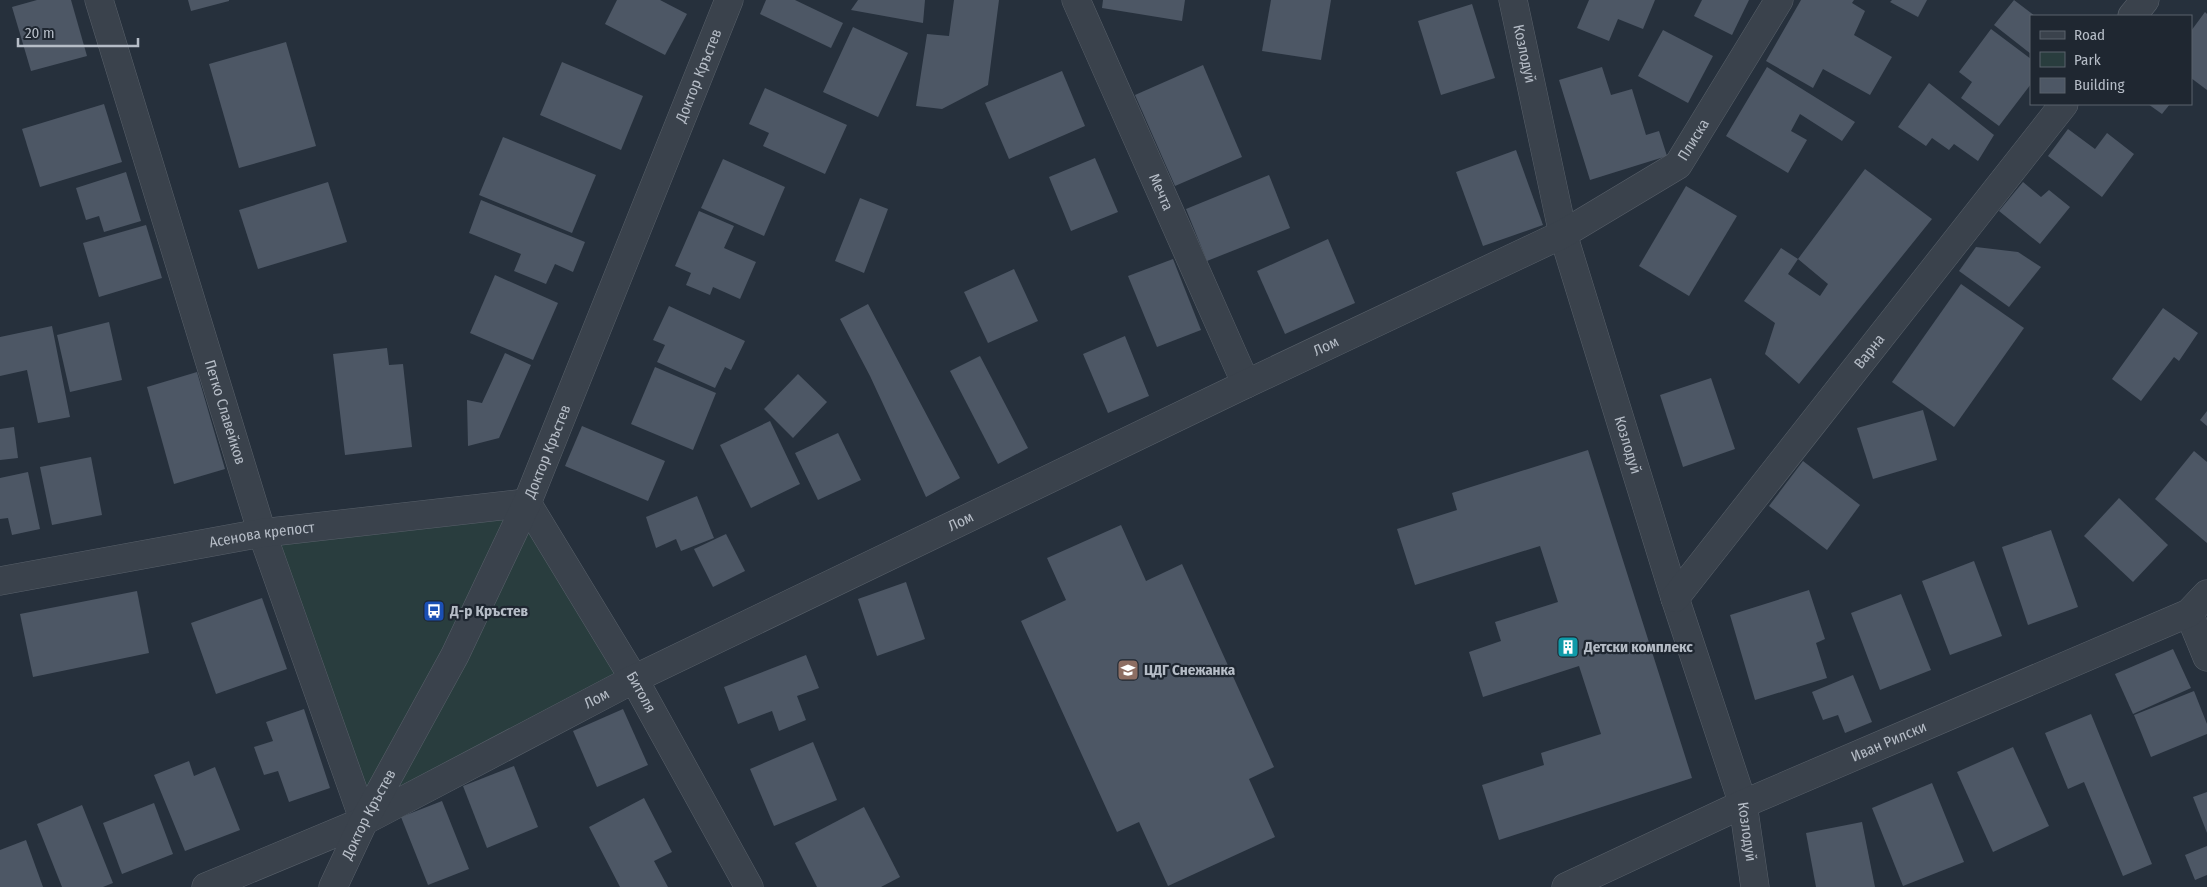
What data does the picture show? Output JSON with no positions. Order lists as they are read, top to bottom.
{
  "streets": {
    "street": [
      "Козлодуй",
      "Доктор Кръстев",
      "Плиска",
      "Мечта",
      "Лом",
      "Варна",
      "Петко Славейков",
      "Асенова крепост",
      "Битоля",
      "Иван Рилски"
    ]
  },
  "crossings": [
    ["Козлодуй", "Плиска"],
    ["Козлодуй", "Лом"],
    ["Козлодуй", "Варна"],
    ["Козлодуй", "Иван Рилски"],
    ["Доктор Кръстев", "Лом"],
    ["Доктор Кръстев", "Петко Славейков"],
    ["Доктор Кръстев", "Асенова крепост"],
    ["Доктор Кръстев", "Битоля"],
    ["Плиска", "Лом"],
    ["Мечта", "Лом"],
    ["Лом", "Петко Славейков"],
    ["Лом", "Битоля"],
    ["Петко Славейков", "Асенова крепост"],
    ["Асенова крепост", "Битоля"]
  ],
  "places": {
    "bus stop": ["Д-р Кръстев"],
    "building": ["Детски комплекс"],
    "school or university": ["ЦДГ Снежанка"]
  },
  "legend": ["Road", "Park", "Building"],
  "scale_bar": "20 m"
}
